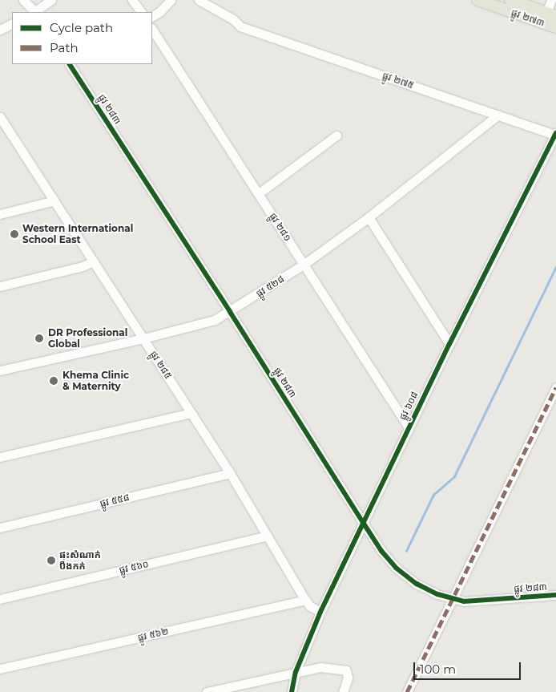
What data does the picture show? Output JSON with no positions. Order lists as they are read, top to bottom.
{
  "streets": {
    "main road": ["ផ្លូវ ២៧៣"],
    "street": [
      "ផ្លូវ ២៧៥",
      "ផ្លូវ ២៨៣",
      "ផ្លូវ ២៨១",
      "ផ្លូវ ៥២៨",
      "ផ្លូវ ២៨៥",
      "ផ្លូវ ៦០៨",
      "ផ្លូវ ៥៥៨",
      "ផ្លូវ ៥៦០",
      "ផ្លូវ ៥៦២"
    ]
  },
  "crossings": [
    ["ផ្លូវ ២៧៥", "ផ្លូវ ៥២៨"],
    ["ផ្លូវ ២៧៥", "ផ្លូវ ៦០៨"],
    ["ផ្លូវ ២៨៣", "ផ្លូវ ៥២៨"],
    ["ផ្លូវ ២៨៣", "ផ្លូវ ៦០៨"],
    ["ផ្លូវ ២៨១", "ផ្លូវ ៥២៨"],
    ["ផ្លូវ ២៨១", "ផ្លូវ ៦០៨"],
    ["ផ្លូវ ៥២៨", "ផ្លូវ ២៨៥"],
    ["ផ្លូវ ២៨៥", "ផ្លូវ ៦០៨"],
    ["ផ្លូវ ២៨៥", "ផ្លូវ ៥៥៨"],
    ["ផ្លូវ ២៨៥", "ផ្លូវ ៥៦០"],
    ["ផ្លូវ ២៨៥", "ផ្លូវ ៥៦២"]
  ],
  "places": [
    "Western International School East",
    "DR Professional Global",
    "Khema Clinic & Maternity",
    "ផ្ទះសំណាក់ បឹងកក់"
  ],
  "legend": ["Cycle path", "Path"],
  "scale_bar": "100 m"
}
